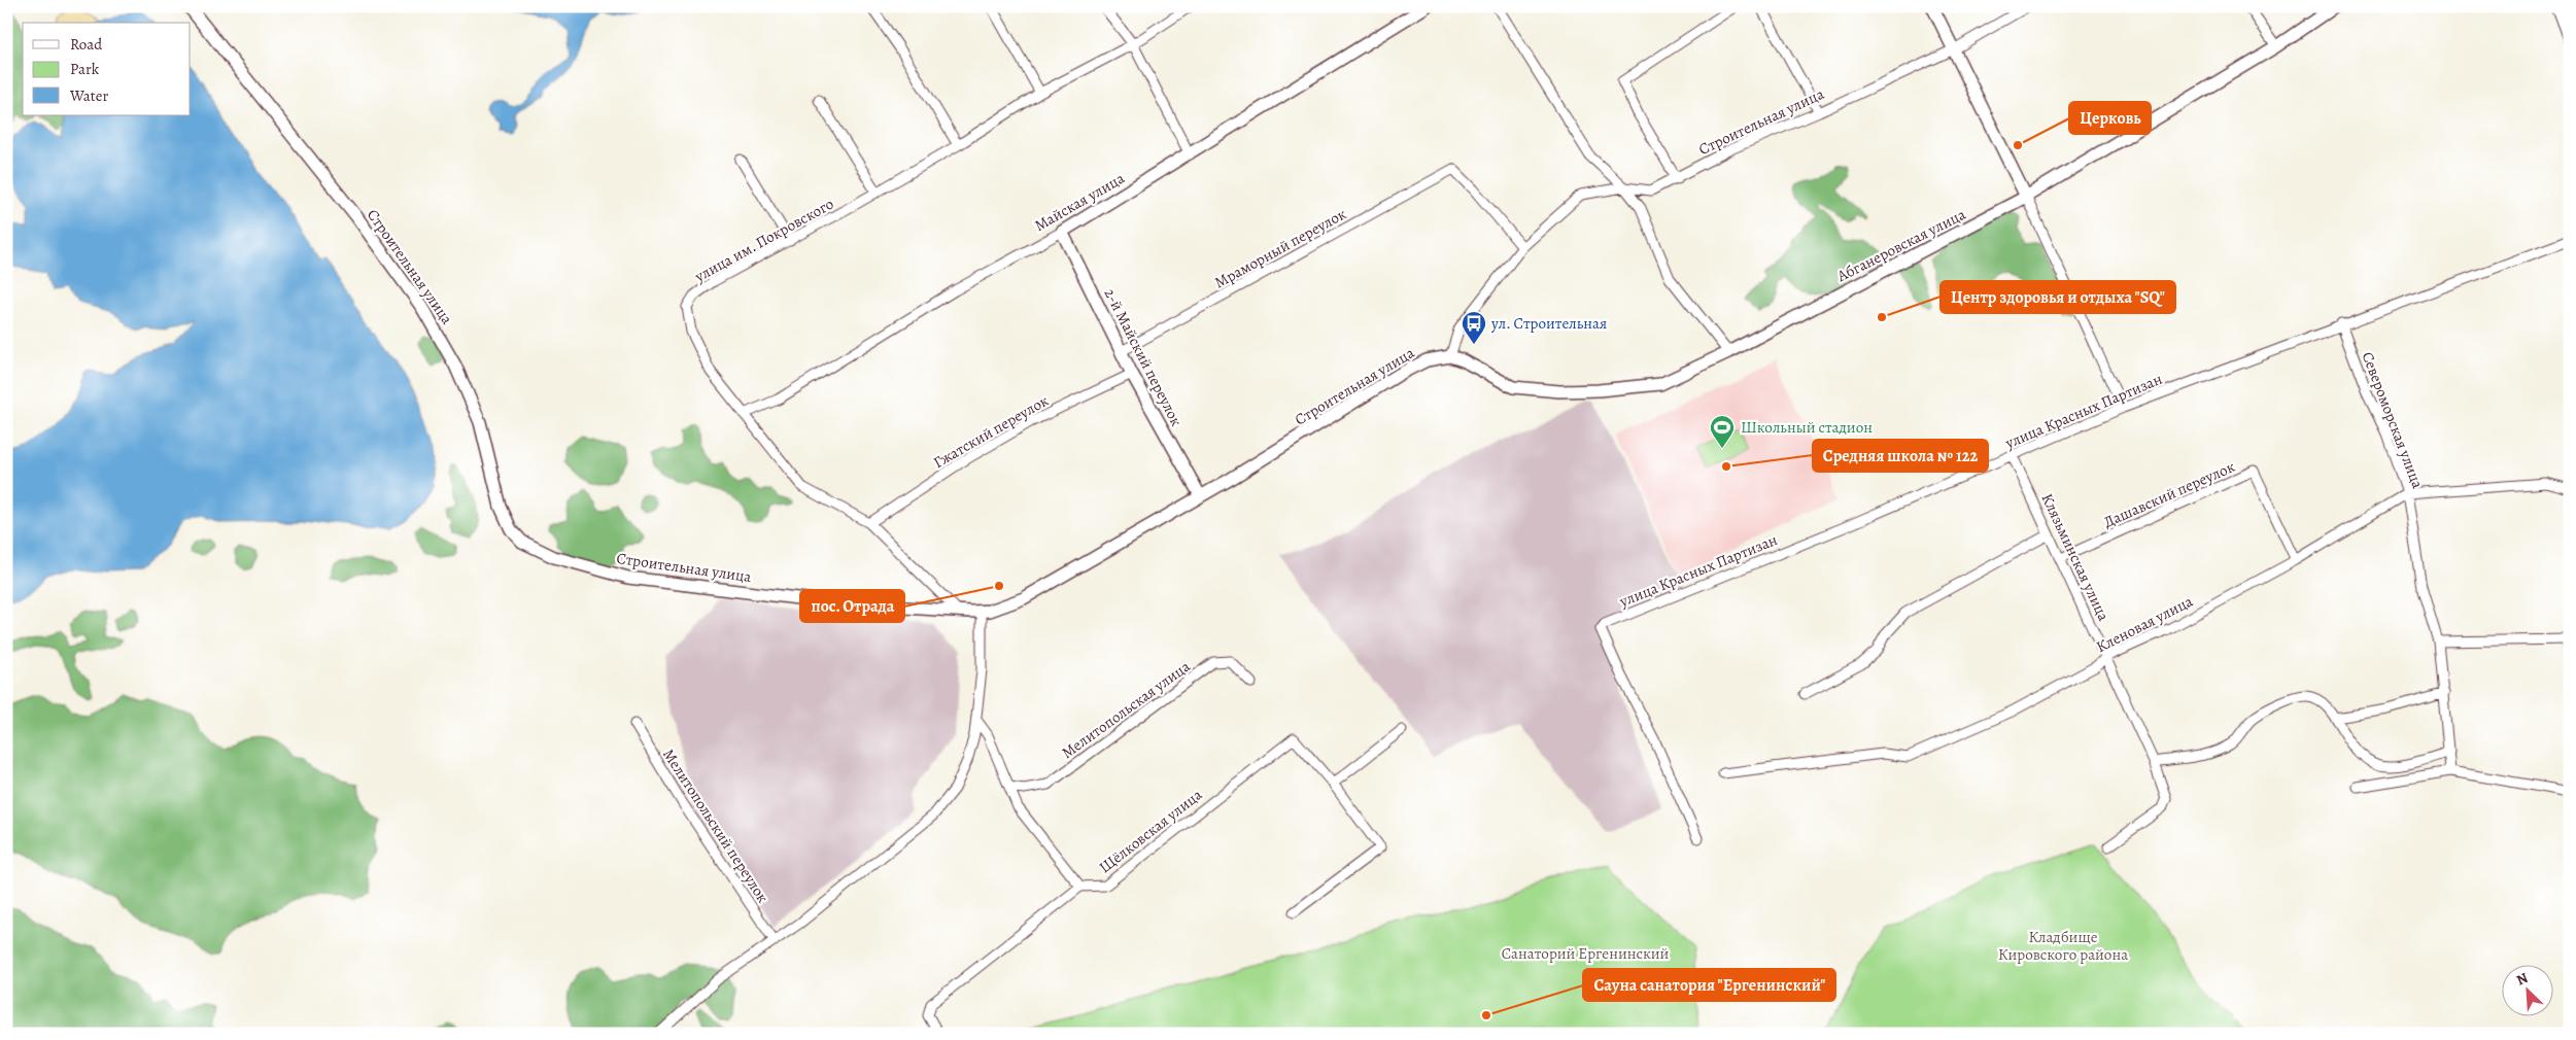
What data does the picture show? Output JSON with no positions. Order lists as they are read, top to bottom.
{
  "streets": {
    "street": [
      "Строительная улица",
      "Майская улица",
      "улица им. Покровского",
      "Абганеровская улица",
      "Мраморный переулок",
      "2-й Майский переулок",
      "улица Красных Партизан",
      "Североморская улица",
      "Гжатский переулок",
      "Дашавский переулок",
      "Клязьминская улица",
      "Кленовая улица",
      "Мелитопольская улица",
      "Мелитопольский переулок",
      "Щёлковская улица"
    ]
  },
  "crossings": [
    ["Строительная улица", "улица им. Покровского"],
    ["Строительная улица", "Абганеровская улица"],
    ["Строительная улица", "Мраморный переулок"],
    ["Строительная улица", "2-й Майский переулок"],
    ["Майская улица", "улица им. Покровского"],
    ["Майская улица", "2-й Майский переулок"],
    ["улица им. Покровского", "Гжатский переулок"],
    ["Мраморный переулок", "2-й Майский переулок"],
    ["2-й Майский переулок", "Гжатский переулок"],
    ["улица Красных Партизан", "Североморская улица"],
    ["улица Красных Партизан", "Клязьминская улица"],
    ["Североморская улица", "Кленовая улица"],
    ["Дашавский переулок", "Клязьминская улица"],
    ["Дашавский переулок", "Кленовая улица"],
    ["Клязьминская улица", "Кленовая улица"]
  ],
  "parks": ["Кладбище Кировского района", "Санаторий Ергенинский"],
  "places": {
    "other": [
      "Церковь",
      "Центр здоровья и отдыха \"SQ\"",
      "Средняя школа № 122",
      "пос. Отрада",
      "Сауна санатория \"Ергенинский\""
    ],
    "bus stop": ["ул. Строительная"],
    "sports": ["Школьный стадион"]
  },
  "legend": ["Road", "Park", "Water"],
  "north": "top left"
}
